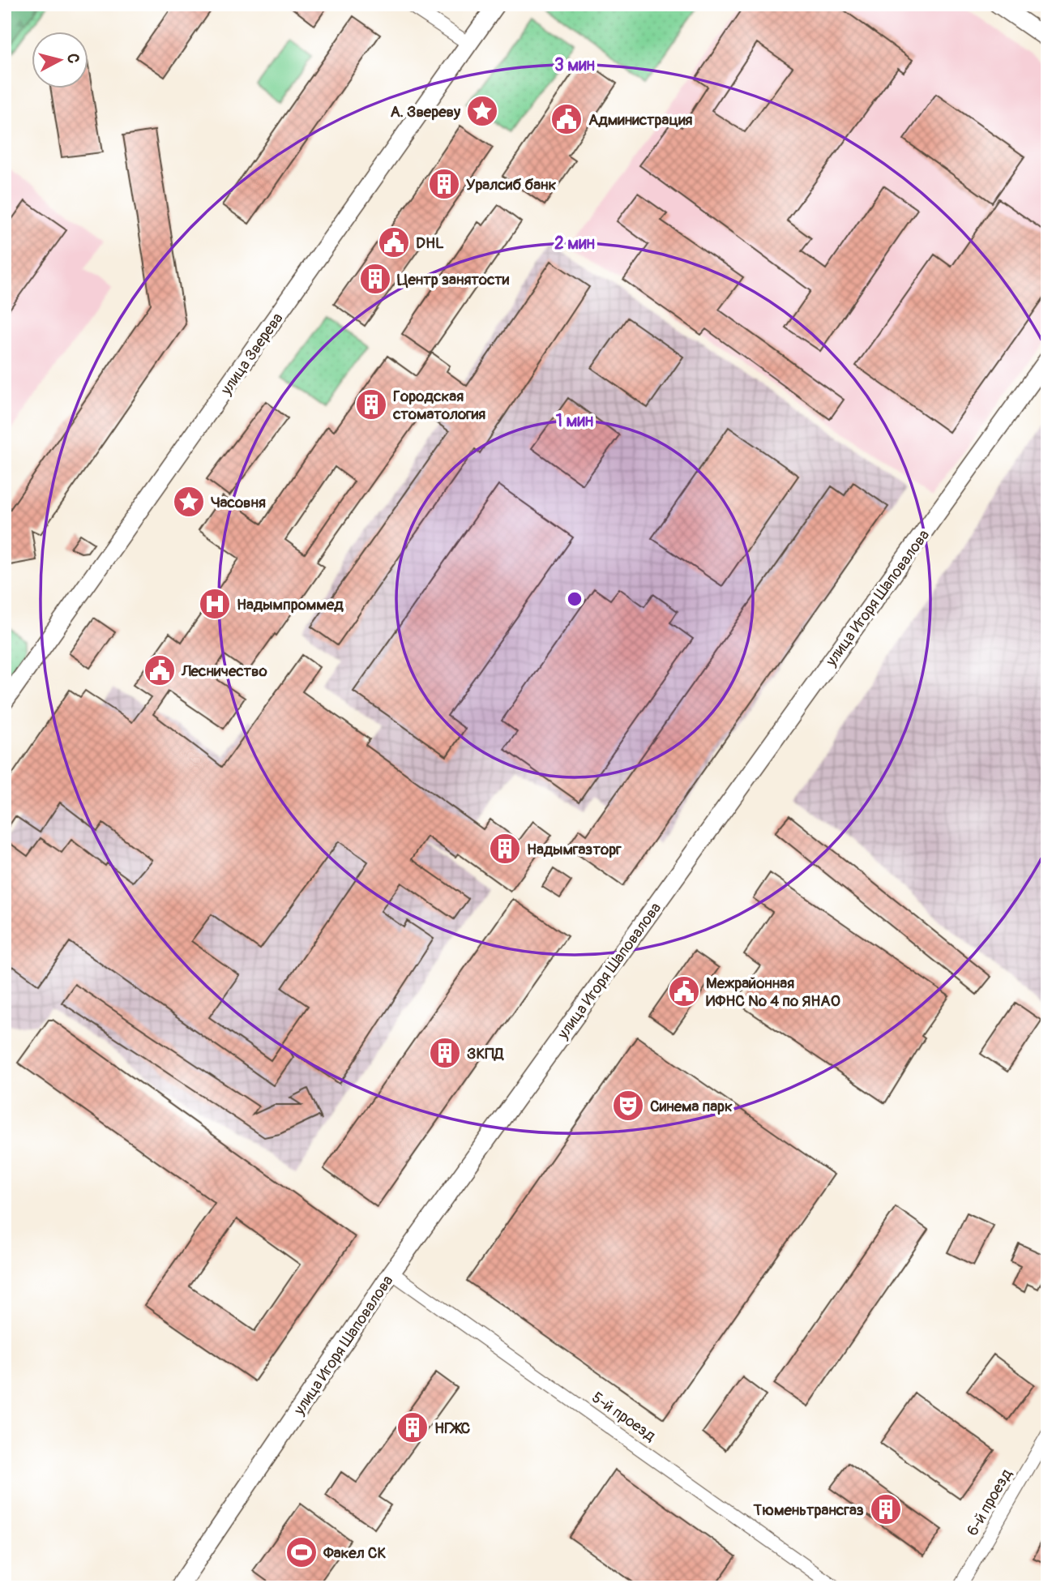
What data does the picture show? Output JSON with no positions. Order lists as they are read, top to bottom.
{
  "streets": {
    "street": [
      "улица Зверева",
      "улица Игоря Шаповалова",
      "5-й проезд",
      "6-й проезд"
    ]
  },
  "crossings": [
    ["улица Игоря Шаповалова", "5-й проезд"]
  ],
  "places": {
    "place": ["А. Звереву", "Часовня"],
    "public building": [
      "Администрация",
      "DHL",
      "Лесничество",
      "Межрайонная ИФНС № 4 по ЯНАО"
    ],
    "building": [
      "Уралсиб банк",
      "Центр занятости",
      "Городская стоматология",
      "Надымгазторг",
      "ЗКПД",
      "НГЖС",
      "Тюменьтрансгаз"
    ],
    "hospital": ["Надымпроммед"],
    "theatre": ["Синема парк"],
    "sports": ["Факел СК"]
  },
  "north": "right",
  "rings": ["3 мин", "2 мин", "1 мин"]
}
